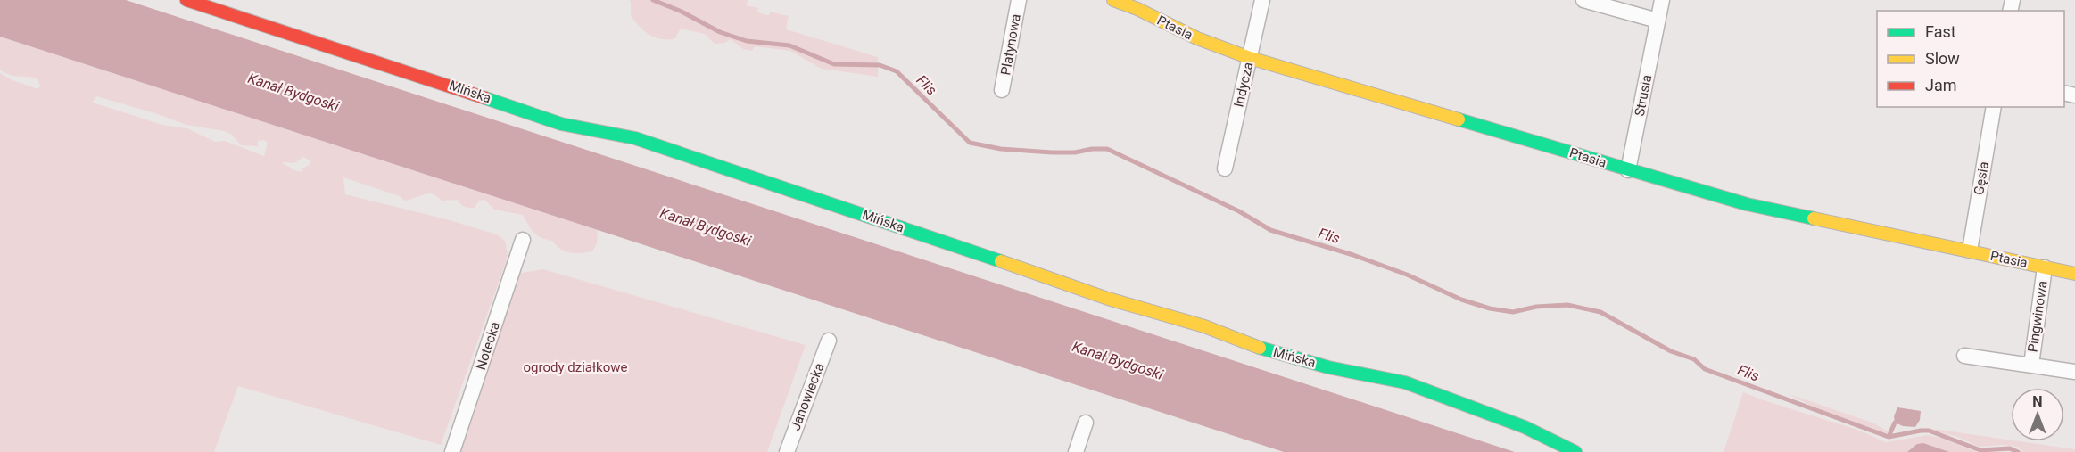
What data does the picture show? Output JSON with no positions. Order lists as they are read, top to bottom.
{
  "streets": {
    "street": [
      "Ptasia",
      "Platynowa",
      "Indycza",
      "Mińska",
      "Strusia",
      "Gęsia",
      "Pingwinowa",
      "Notecka",
      "Janowiecka"
    ]
  },
  "crossings": [
    ["Ptasia", "Indycza"],
    ["Ptasia", "Strusia"],
    ["Ptasia", "Gęsia"],
    ["Ptasia", "Pingwinowa"]
  ],
  "water": ["Flis", "Kanał Bydgoski"],
  "parks": ["ogrody działkowe"],
  "legend": ["Fast", "Slow", "Jam"],
  "north": "top"
}
